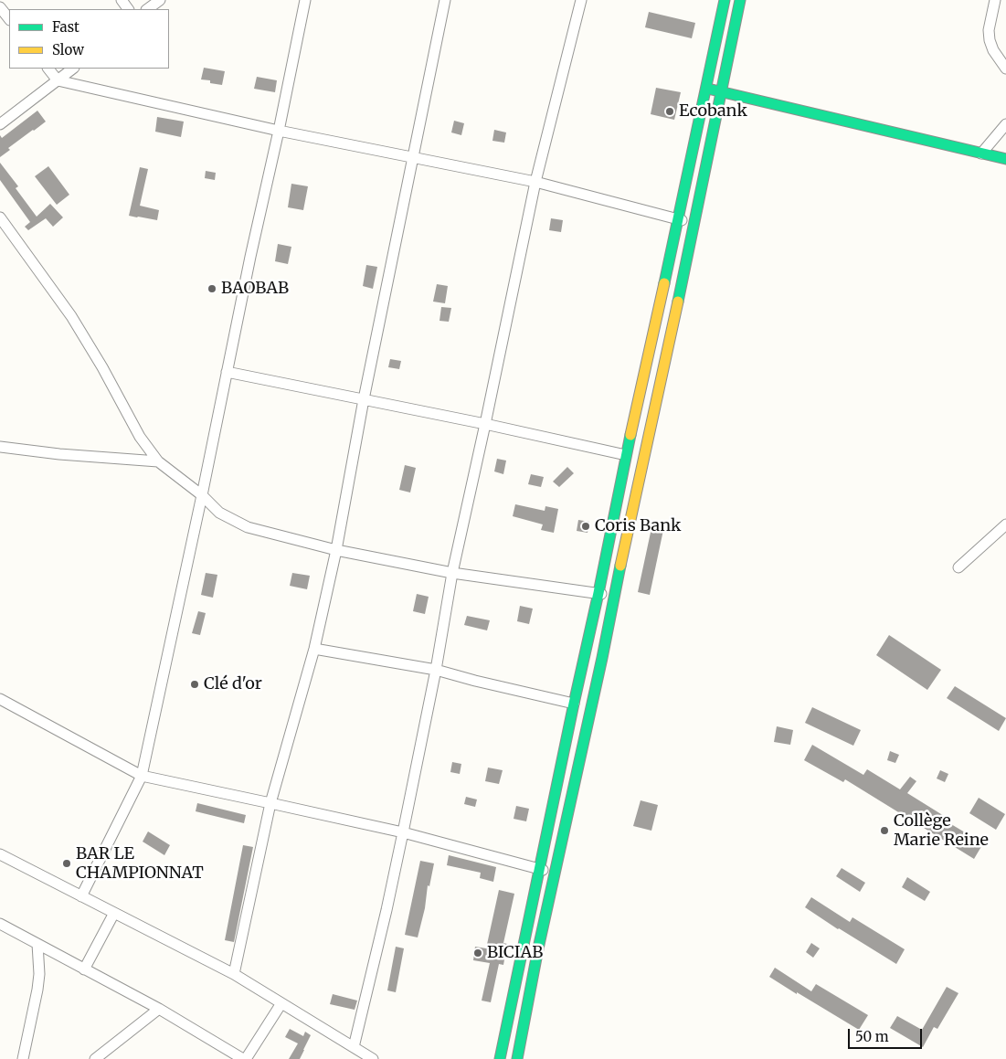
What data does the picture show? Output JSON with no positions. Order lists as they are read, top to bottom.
{
  "places": [
    "Ecobank",
    "BAOBAB",
    "Coris Bank",
    "Clé d'or",
    "Collège Marie Reine",
    "BAR LE CHAMPIONNAT",
    "BICIAB"
  ],
  "legend": ["Fast", "Slow"],
  "scale_bar": "50 m"
}
